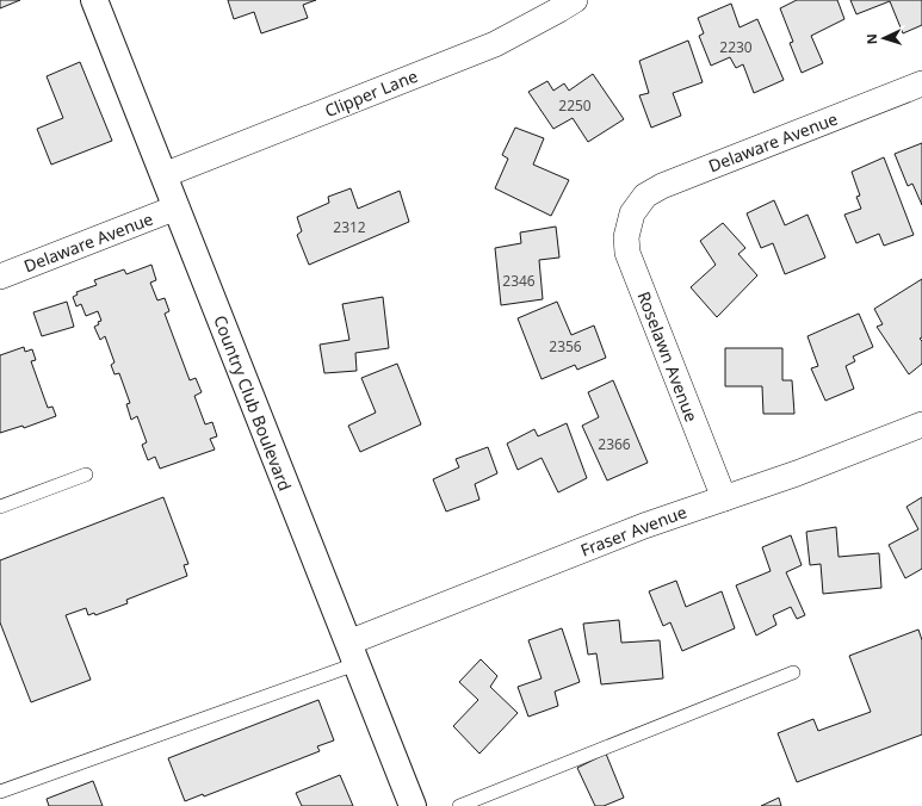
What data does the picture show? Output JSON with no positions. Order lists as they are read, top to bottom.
{
  "streets": {
    "street": [
      "Clipper Lane",
      "Delaware Avenue",
      "Roselawn Avenue",
      "Country Club Boulevard",
      "Fraser Avenue"
    ]
  },
  "crossings": [
    ["Clipper Lane", "Country Club Boulevard"],
    ["Delaware Avenue", "Roselawn Avenue"],
    ["Delaware Avenue", "Country Club Boulevard"],
    ["Roselawn Avenue", "Fraser Avenue"],
    ["Country Club Boulevard", "Fraser Avenue"]
  ],
  "house_numbers": [
    "2230",
    "2250",
    "2312",
    "2346",
    "2356",
    "2366"
  ],
  "north": "left"
}
